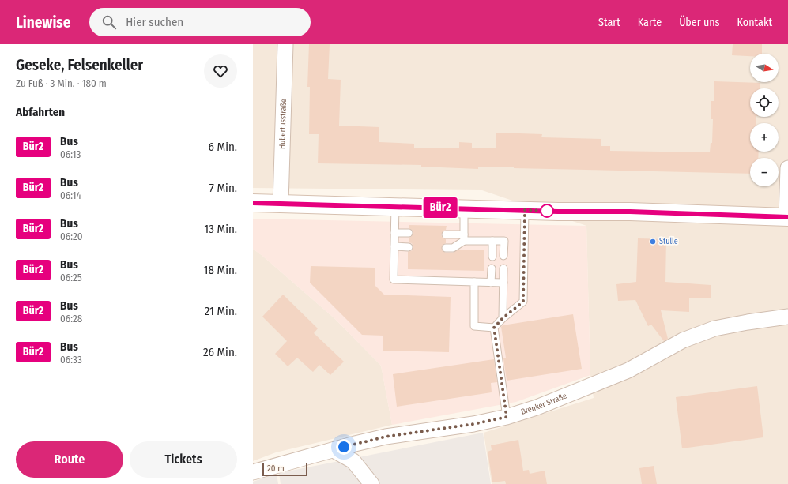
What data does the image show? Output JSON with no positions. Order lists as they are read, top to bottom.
{
  "streets": {
    "street": ["Hubertusstraße", "Brenker Straße"]
  },
  "places": ["Stulle"],
  "lines": ["bus line Bür2"],
  "scale_bar": "20 m",
  "north": "right",
  "page": {
    "header": "Linewise",
    "search": "Hier suchen",
    "nav": [
      "Start",
      "Karte",
      "Über uns",
      "Kontakt"
    ],
    "heading": [
      ["Geseke, Felsenkeller", "Zu Fuß · 3 Min. · 180 m"],
      "Abfahrten"
    ],
    "on_map": "Bür2",
    "map_buttons": ["+", "−"],
    "list": [
      {
        "mark": "Bür2",
        "name": "Bus",
        "note": "06:13",
        "value": "6 Min."
      },
      {
        "mark": "Bür2",
        "name": "Bus",
        "note": "06:14",
        "value": "7 Min."
      },
      {
        "mark": "Bür2",
        "name": "Bus",
        "note": "06:20",
        "value": "13 Min."
      },
      {
        "mark": "Bür2",
        "name": "Bus",
        "note": "06:25",
        "value": "18 Min."
      },
      {
        "mark": "Bür2",
        "name": "Bus",
        "note": "06:28",
        "value": "21 Min."
      },
      {
        "mark": "Bür2",
        "name": "Bus",
        "note": "06:33",
        "value": "26 Min."
      }
    ],
    "buttons": ["Route", "Tickets"],
    "scale": "20 m"
  }
}
